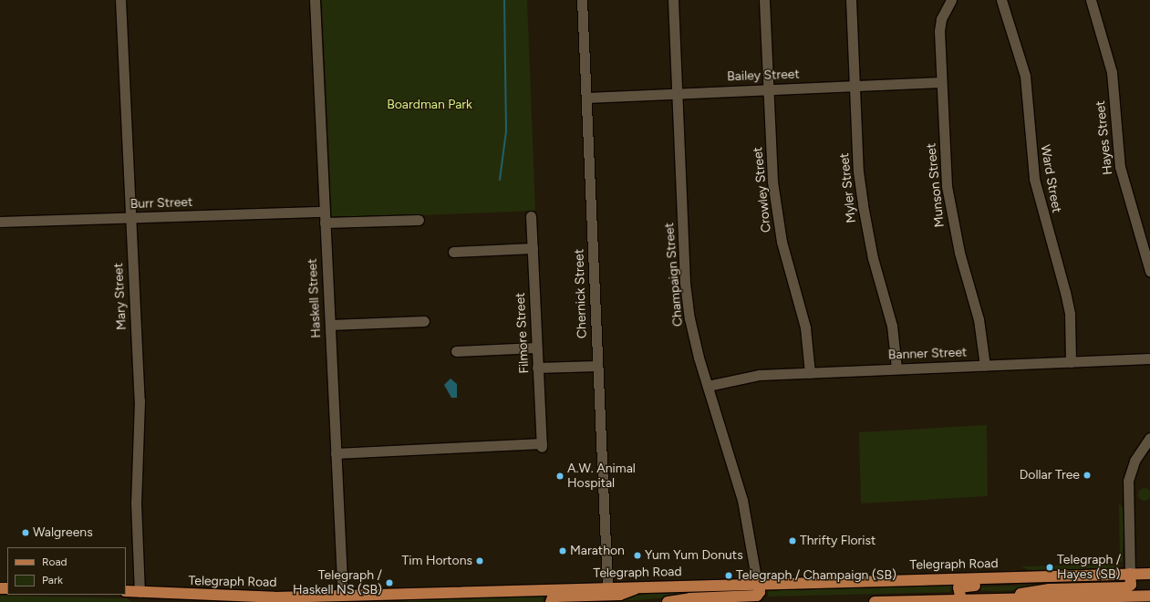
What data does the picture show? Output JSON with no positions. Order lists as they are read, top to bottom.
{
  "streets": {
    "main road": ["Telegraph Road"],
    "street": [
      "Bailey Street",
      "Hayes Street",
      "Ward Street",
      "Munson Street",
      "Myler Street",
      "Crowley Street",
      "Burr Street",
      "Champaign Street",
      "Chernick Street",
      "Mary Street",
      "Haskell Street",
      "Filmore Street",
      "Banner Street"
    ]
  },
  "crossings": [
    ["Bailey Street", "Munson Street"],
    ["Bailey Street", "Myler Street"],
    ["Bailey Street", "Crowley Street"],
    ["Bailey Street", "Champaign Street"],
    ["Bailey Street", "Chernick Street"],
    ["Ward Street", "Banner Street"],
    ["Munson Street", "Banner Street"],
    ["Myler Street", "Banner Street"],
    ["Crowley Street", "Banner Street"],
    ["Burr Street", "Mary Street"],
    ["Burr Street", "Haskell Street"],
    ["Champaign Street", "Banner Street"],
    ["Champaign Street", "Telegraph Road"],
    ["Chernick Street", "Telegraph Road"],
    ["Mary Street", "Telegraph Road"],
    ["Haskell Street", "Filmore Street"],
    ["Haskell Street", "Telegraph Road"]
  ],
  "parks": ["Boardman Park"],
  "places": [
    "Dollar Tree",
    "A.W. Animal Hospital",
    "Walgreens",
    "Thrifty Florist",
    "Marathon",
    "Yum Yum Donuts",
    "Tim Hortons",
    "Telegraph / Hayes (SB)",
    "Telegraph / Champaign (SB)",
    "Telegraph / Haskell NS (SB)"
  ],
  "legend": ["Road", "Park"]
}
